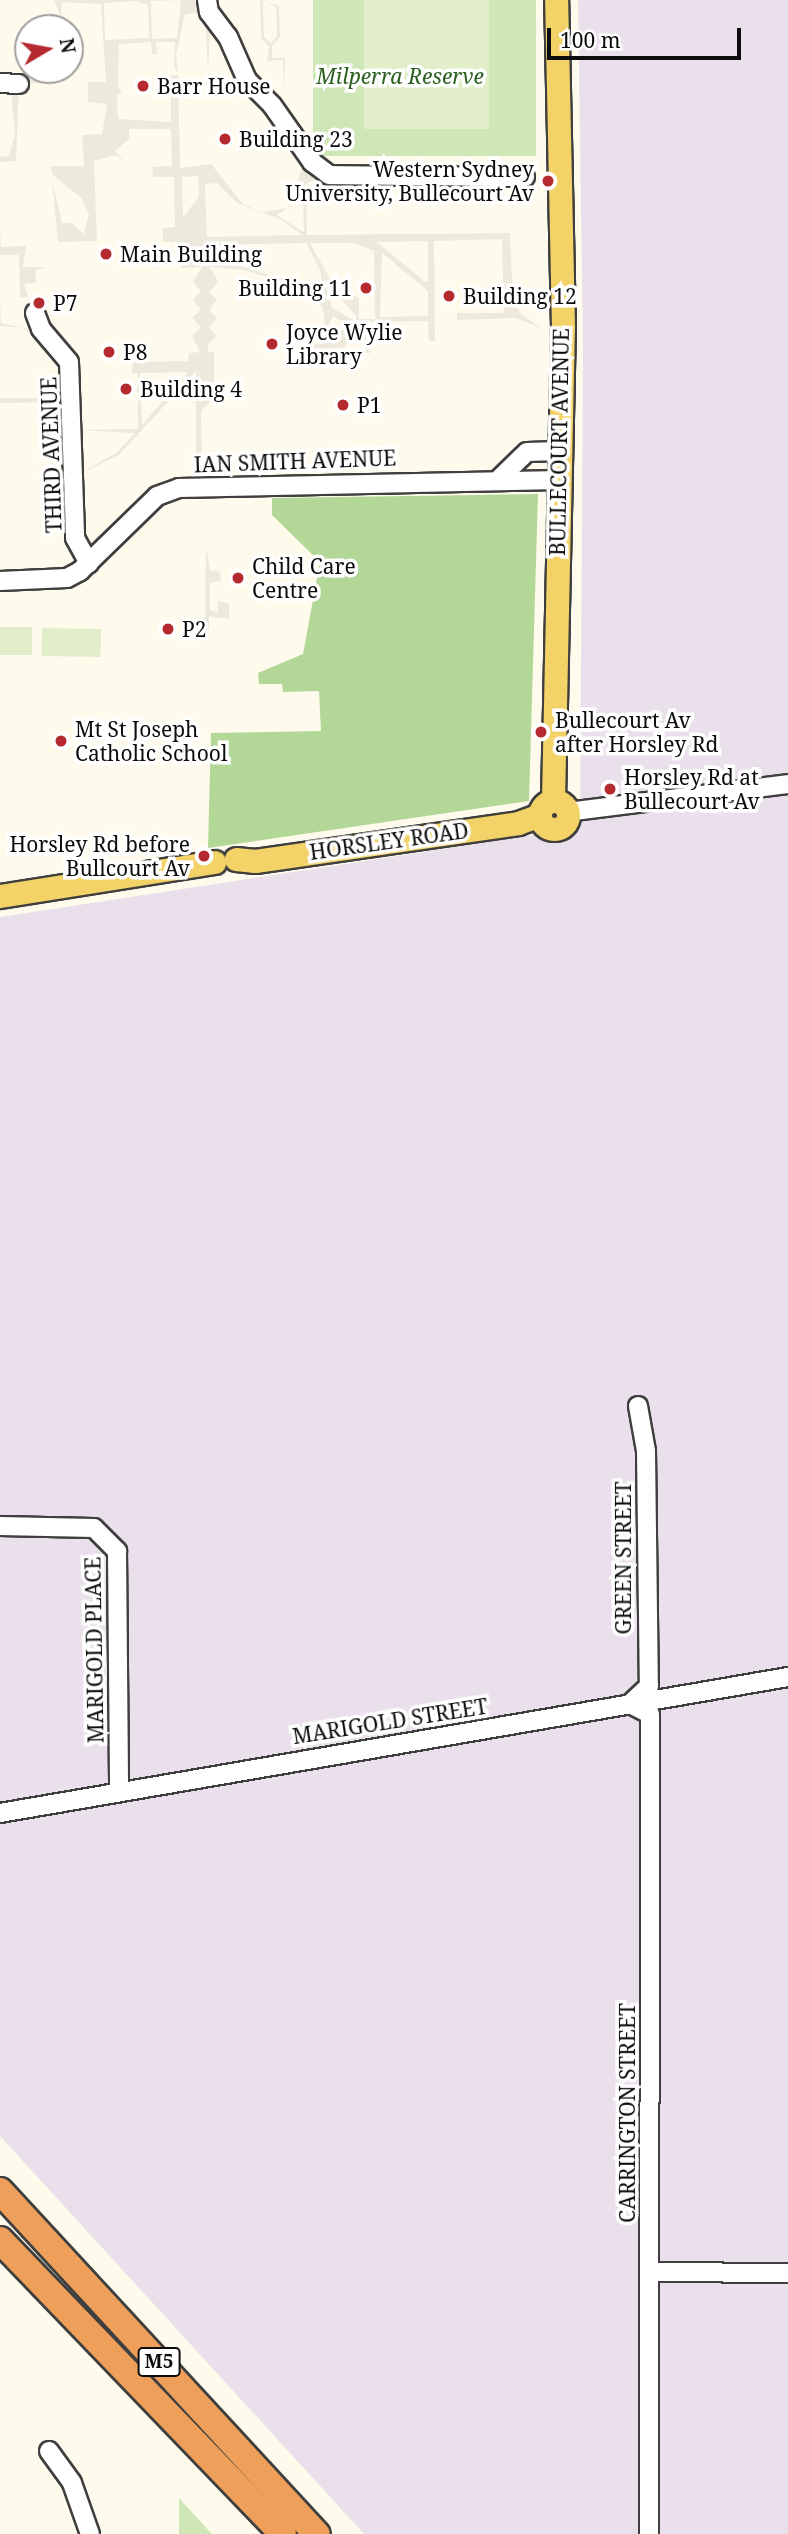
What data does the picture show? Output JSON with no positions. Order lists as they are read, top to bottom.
{
  "streets": {
    "highway": ["M5"],
    "main road": ["BULLECOURT AVENUE", "HORSLEY ROAD"],
    "street": [
      "THIRD AVENUE",
      "IAN SMITH AVENUE",
      "GREEN STREET",
      "MARIGOLD PLACE",
      "MARIGOLD STREET",
      "CARRINGTON STREET"
    ]
  },
  "crossings": [
    ["BULLECOURT AVENUE", "IAN SMITH AVENUE"],
    ["BULLECOURT AVENUE", "HORSLEY ROAD"],
    ["THIRD AVENUE", "IAN SMITH AVENUE"],
    ["GREEN STREET", "MARIGOLD STREET"],
    ["GREEN STREET", "CARRINGTON STREET"],
    ["MARIGOLD PLACE", "MARIGOLD STREET"],
    ["MARIGOLD STREET", "CARRINGTON STREET"]
  ],
  "parks": ["Milperra Reserve"],
  "places": [
    "Barr House",
    "Building 23",
    "Western Sydney University, Bullecourt Av",
    "Main Building",
    "Building 11",
    "Building 12",
    "P7",
    "Joyce Wylie Library",
    "P8",
    "Building 4",
    "P1",
    "Child Care Centre",
    "P2",
    "Bullecourt Av after Horsley Rd",
    "Mt St Joseph Catholic School",
    "Horsley Rd at Bullecourt Av",
    "Horsley Rd before Bullcourt Av"
  ],
  "scale_bar": "100 m",
  "north": "right"
}
